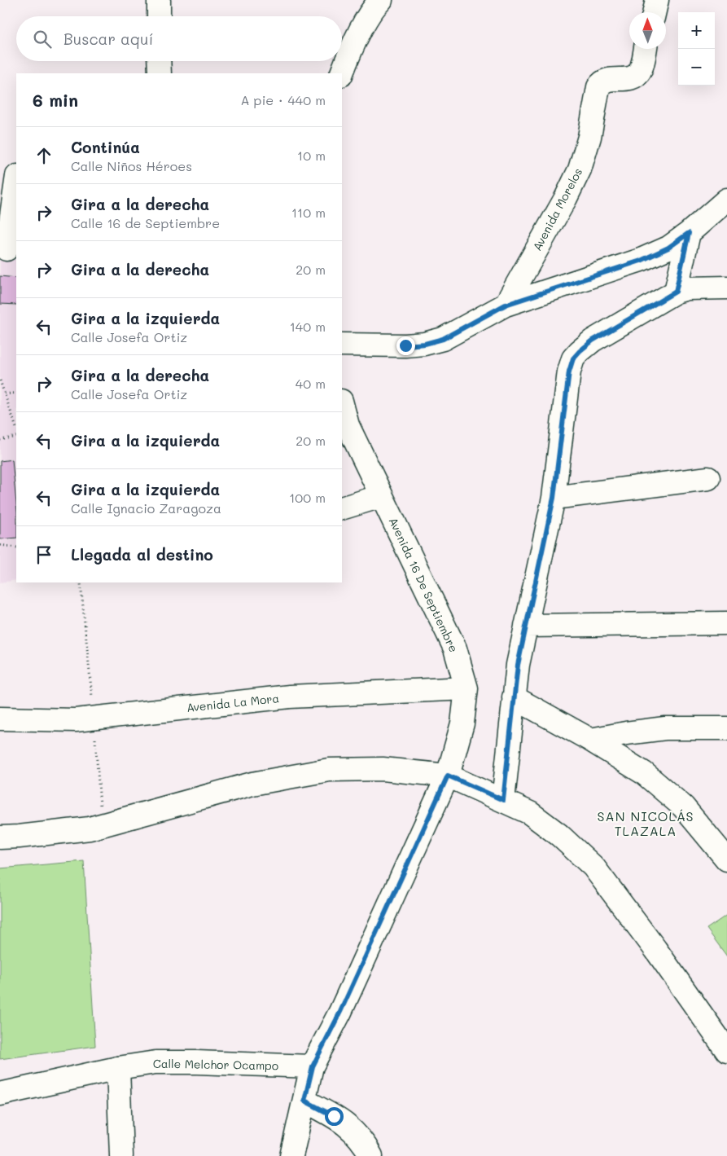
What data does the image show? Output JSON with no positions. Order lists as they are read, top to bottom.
{
  "streets": {
    "street": [
      "Avenida Morelos",
      "Avenida 16 De Septiembre",
      "Avenida La Mora",
      "Calle Melchor Ocampo"
    ]
  },
  "crossings": [
    ["Avenida 16 De Septiembre", "Avenida La Mora"],
    ["Avenida 16 De Septiembre", "Calle Melchor Ocampo"]
  ],
  "districts": ["SAN NICOLÁS TLAZALA"],
  "north": "top",
  "page": {
    "map_buttons": ["+", "−"],
    "search": "Buscar aquí",
    "heading": ["6 min", "A pie · 440 m"],
    "list": [
      ["Continúa", "Calle Niños Héroes", "10 m"],
      ["Gira a la derecha", "Calle 16 de Septiembre", "110 m"],
      ["Gira a la derecha", "20 m"],
      ["Gira a la izquierda", "Calle Josefa Ortiz", "140 m"],
      ["Gira a la derecha", "Calle Josefa Ortiz", "40 m"],
      ["Gira a la izquierda", "20 m"],
      ["Gira a la izquierda", "Calle Ignacio Zaragoza", "100 m"],
      "Llegada al destino"
    ]
  }
}
